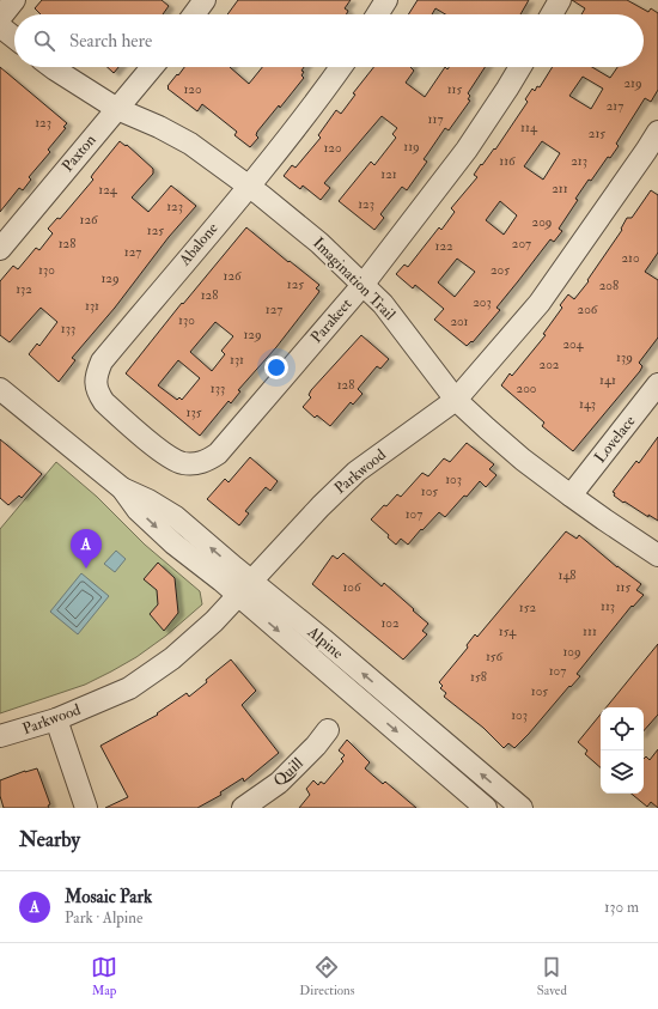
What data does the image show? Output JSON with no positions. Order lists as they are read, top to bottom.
{
  "streets": {
    "street": [
      "Paxton",
      "Abalone",
      "Imagination Trail",
      "Parakeet",
      "Lovelace",
      "Parkwood",
      "Alpine",
      "Quill"
    ]
  },
  "crossings": [
    ["Paxton", "Imagination Trail"],
    ["Abalone", "Imagination Trail"],
    ["Abalone", "Parakeet"],
    ["Imagination Trail", "Parakeet"],
    ["Imagination Trail", "Lovelace"],
    ["Imagination Trail", "Parkwood"],
    ["Parkwood", "Alpine"]
  ],
  "house_numbers": [
    "219",
    "120",
    "115",
    "217",
    "117",
    "123",
    "114",
    "215",
    "119",
    "120",
    "116",
    "213",
    "121",
    "211",
    "124",
    "123",
    "123",
    "126",
    "209",
    "125",
    "128",
    "207",
    "122",
    "127",
    "210",
    "130",
    "205",
    "126",
    "129",
    "125",
    "208",
    "132",
    "128",
    "203",
    "131",
    "127",
    "206",
    "130",
    "201",
    "133",
    "129",
    "204",
    "139",
    "131",
    "202",
    "141",
    "128",
    "133",
    "200",
    "143",
    "135",
    "103",
    "105",
    "107",
    "148",
    "106",
    "115",
    "113",
    "152",
    "102",
    "154",
    "111",
    "109",
    "156",
    "107",
    "158",
    "105",
    "103"
  ],
  "page": {
    "search": "Search here",
    "pins": "A",
    "heading": "Nearby",
    "list": [
      {
        "mark": "A",
        "name": "Mosaic Park",
        "note": "Park · Alpine",
        "value": "130 m"
      }
    ],
    "nav": ["Map", "Directions", "Saved"]
  }
}
